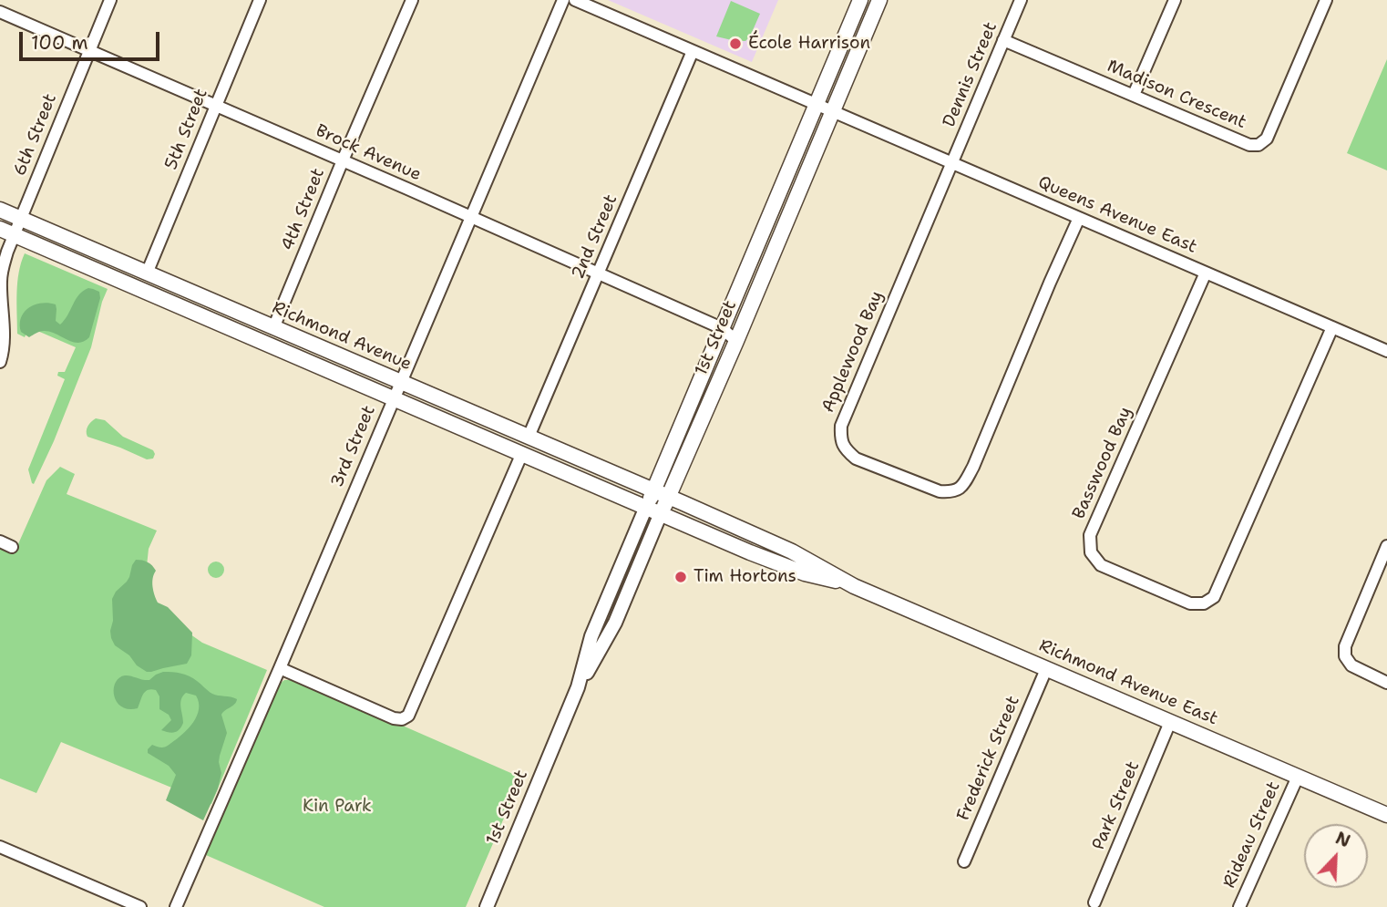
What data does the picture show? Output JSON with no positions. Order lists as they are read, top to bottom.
{
  "streets": {
    "main road": ["Richmond Avenue", "1st Street", "Richmond Avenue East"],
    "street": [
      "Dennis Street",
      "Madison Crescent",
      "5th Street",
      "6th Street",
      "Brock Avenue",
      "4th Street",
      "Queens Avenue East",
      "2nd Street",
      "Applewood Bay",
      "3rd Street",
      "Basswood Bay",
      "Frederick Street",
      "Park Street",
      "Rideau Street"
    ]
  },
  "crossings": [
    ["Dennis Street", "Madison Crescent"],
    ["Dennis Street", "Queens Avenue East"],
    ["Dennis Street", "Applewood Bay"],
    ["5th Street", "Brock Avenue"],
    ["5th Street", "Richmond Avenue"],
    ["6th Street", "Brock Avenue"],
    ["6th Street", "Richmond Avenue"],
    ["Brock Avenue", "4th Street"],
    ["Brock Avenue", "2nd Street"],
    ["Brock Avenue", "1st Street"],
    ["Brock Avenue", "3rd Street"],
    ["4th Street", "Richmond Avenue"],
    ["Queens Avenue East", "2nd Street"],
    ["Queens Avenue East", "1st Street"],
    ["Queens Avenue East", "Applewood Bay"],
    ["Queens Avenue East", "Basswood Bay"],
    ["2nd Street", "Richmond Avenue"],
    ["Richmond Avenue", "1st Street"],
    ["Richmond Avenue", "3rd Street"],
    ["Richmond Avenue", "Richmond Avenue East"],
    ["1st Street", "Richmond Avenue East"],
    ["Richmond Avenue East", "Frederick Street"],
    ["Richmond Avenue East", "Park Street"],
    ["Richmond Avenue East", "Rideau Street"]
  ],
  "parks": ["Kin Park"],
  "places": ["École Harrison", "Tim Hortons"],
  "scale_bar": "100 m",
  "north": "top right"
}
